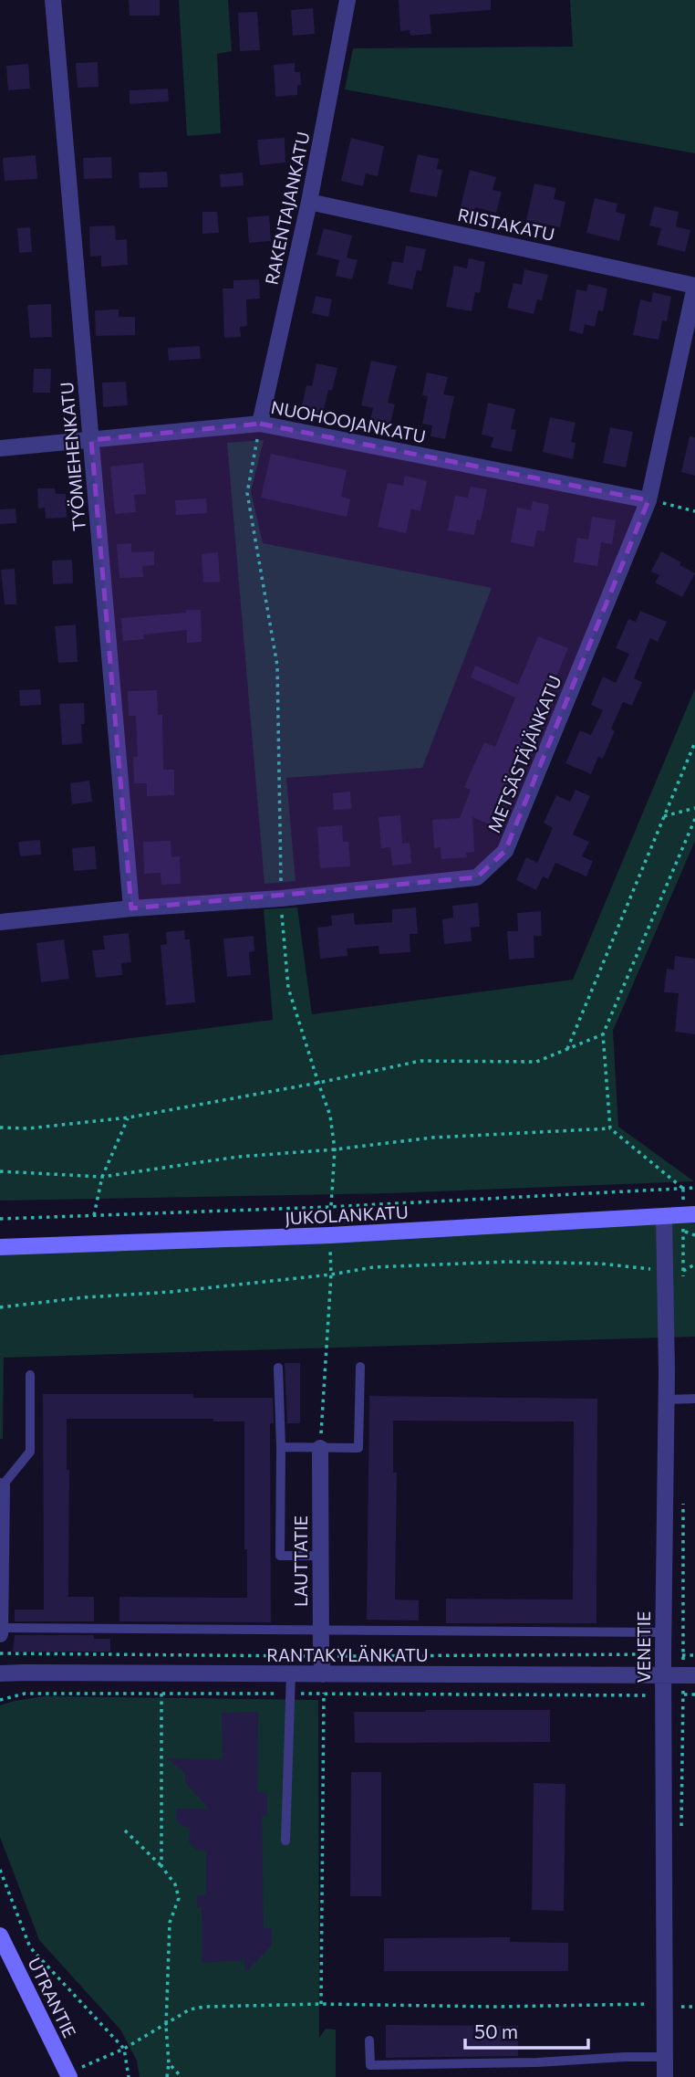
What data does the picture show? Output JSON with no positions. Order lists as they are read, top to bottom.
{
  "streets": {
    "main road": ["JUKOLANKATU", "UTRANTIE"],
    "street": [
      "RAKENTAJANKATU",
      "RIISTAKATU",
      "NUOHOOJANKATU",
      "TYÖMIEHENKATU",
      "METSÄSTÄJÄNKATU",
      "LAUTTATIE",
      "VENETIE",
      "RANTAKYLÄNKATU"
    ]
  },
  "crossings": [
    ["RAKENTAJANKATU", "RIISTAKATU"],
    ["RAKENTAJANKATU", "NUOHOOJANKATU"],
    ["RIISTAKATU", "METSÄSTÄJÄNKATU"],
    ["NUOHOOJANKATU", "TYÖMIEHENKATU"],
    ["NUOHOOJANKATU", "METSÄSTÄJÄNKATU"],
    ["TYÖMIEHENKATU", "METSÄSTÄJÄNKATU"],
    ["JUKOLANKATU", "VENETIE"],
    ["LAUTTATIE", "RANTAKYLÄNKATU"],
    ["VENETIE", "RANTAKYLÄNKATU"]
  ],
  "scale_bar": "50 m"
}
